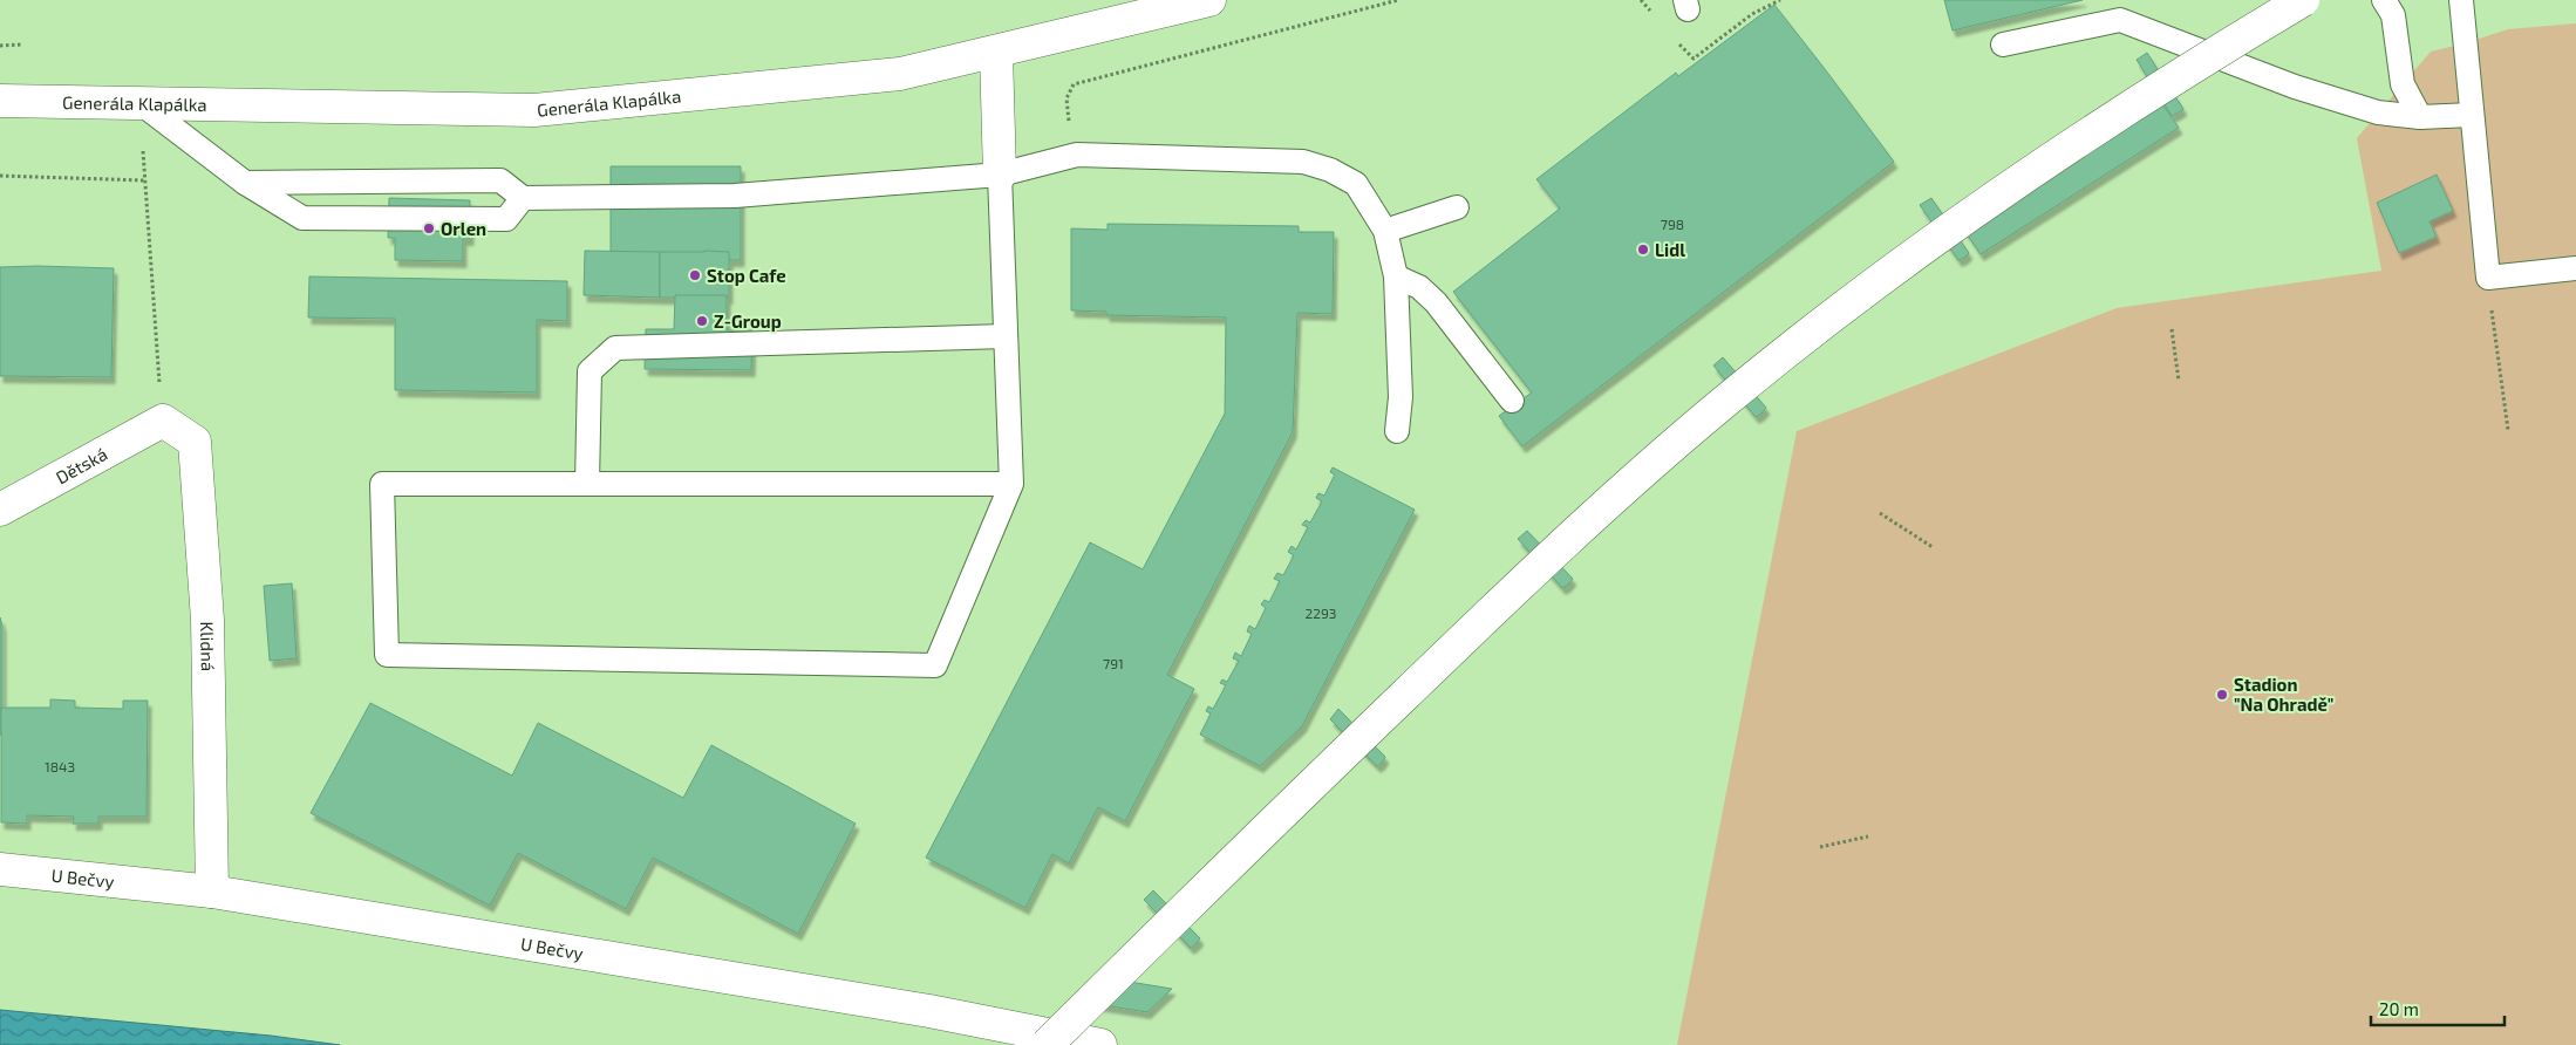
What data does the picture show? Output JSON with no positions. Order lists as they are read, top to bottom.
{
  "streets": {
    "street": [
      "Generála Klapálka",
      "Dětská",
      "Klidná",
      "U Bečvy"
    ]
  },
  "crossings": [
    ["Dětská", "Klidná"],
    ["Klidná", "U Bečvy"]
  ],
  "places": [
    "Orlen",
    "Lidl",
    "Stop Cafe",
    "Z-Group",
    "Stadion \"Na Ohradě\""
  ],
  "house_numbers": [
    "798",
    "2293",
    "791",
    "1843"
  ],
  "scale_bar": "20 m"
}
